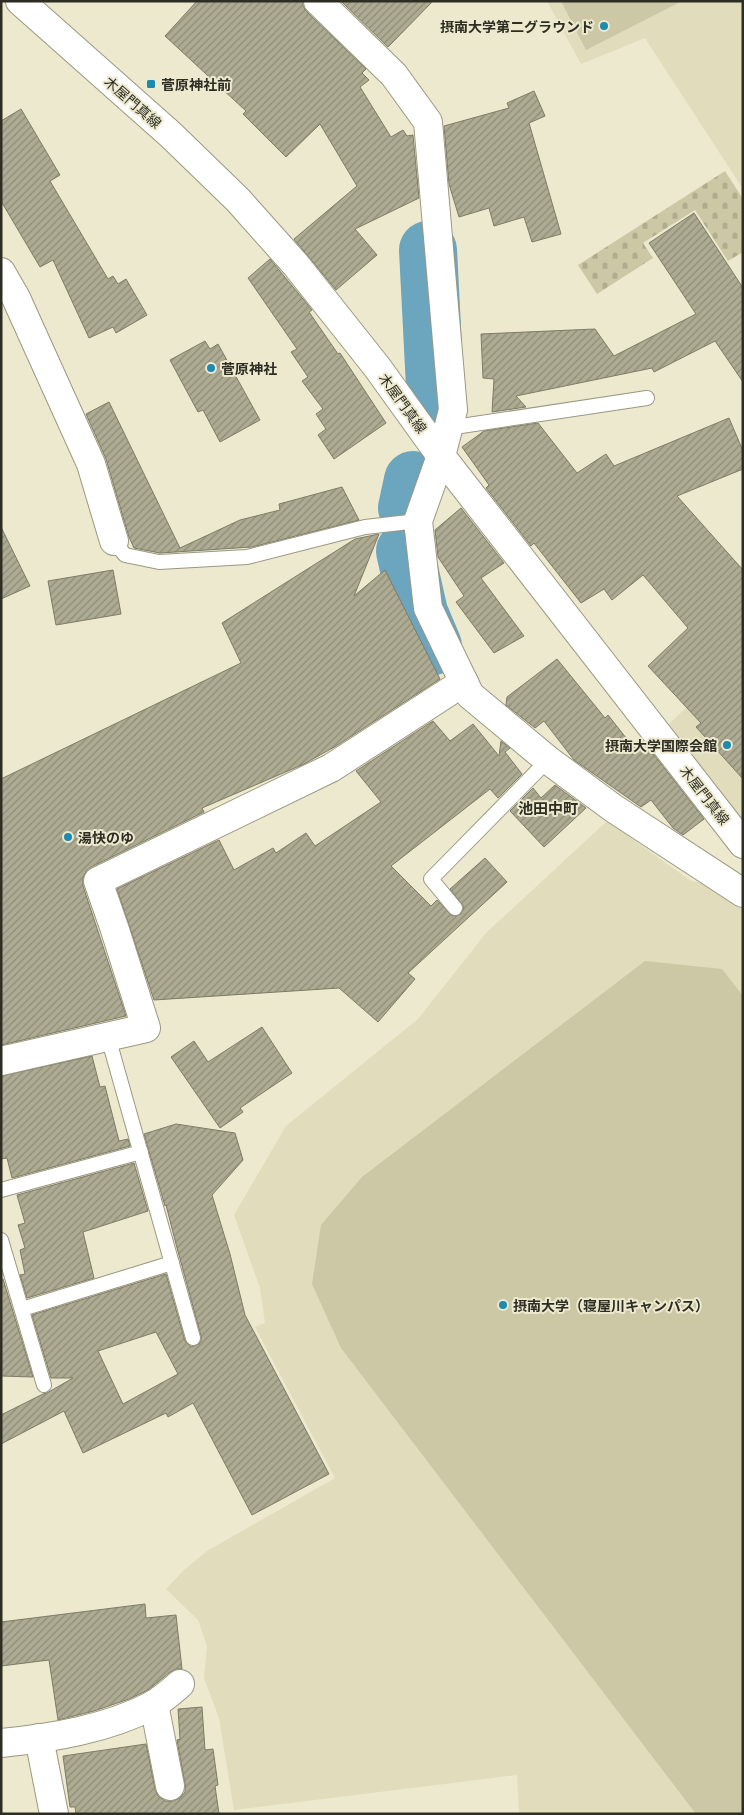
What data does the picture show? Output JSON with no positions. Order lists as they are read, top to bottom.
{
  "streets": {
    "street": ["木屋門真線"]
  },
  "districts": ["池田中町"],
  "places": {
    "other": [
      "摂南大学第二グラウンド",
      "菅原神社",
      "摂南大学国際会館",
      "湯快のゆ",
      "摂南大学（寝屋川キャンパス）"
    ],
    "transit": ["菅原神社前"]
  }
}
